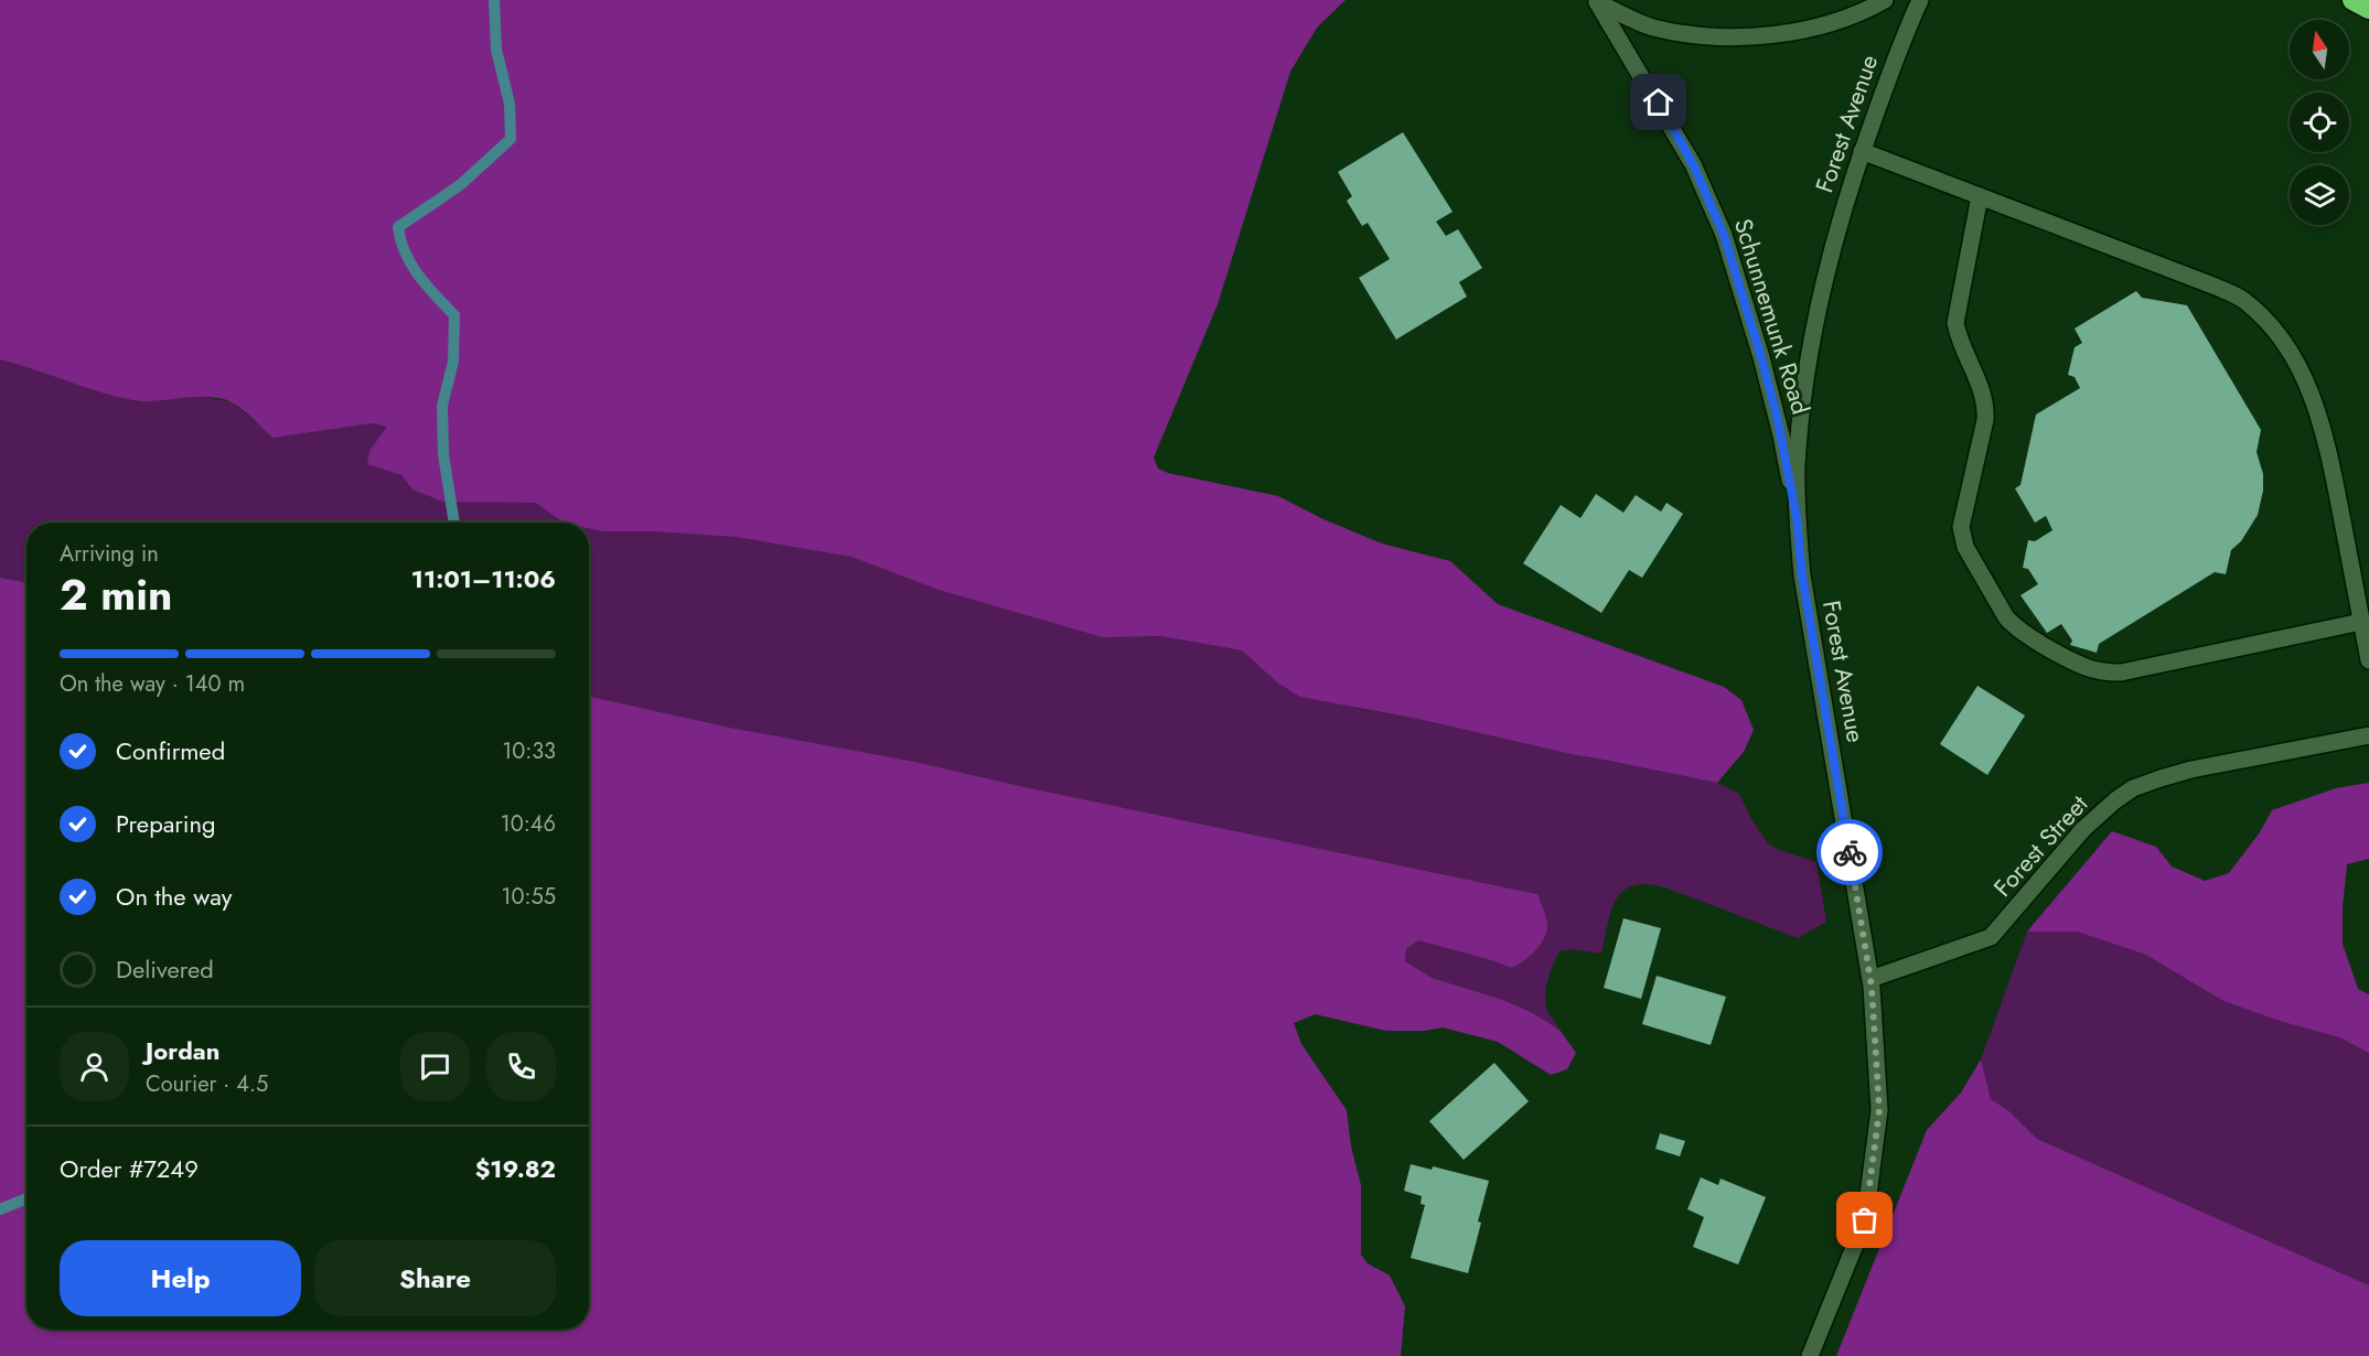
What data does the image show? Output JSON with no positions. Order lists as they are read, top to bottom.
{
  "streets": {
    "street": ["Forest Avenue", "Schunnemunk Road", "Forest Street"]
  },
  "crossings": [
    ["Forest Avenue", "Schunnemunk Road"],
    ["Forest Avenue", "Forest Street"]
  ],
  "north": "top",
  "page": {
    "heading": ["2 min", "Arriving in", "11:01–11:06"],
    "panel": [
      "Jordan",
      "Courier · 4.5",
      "Order #7249",
      "$19.82"
    ],
    "bar": "On the way · 140 m",
    "list": [
      ["Confirmed", "10:33"],
      ["Preparing", "10:46"],
      ["On the way", "10:55"],
      "Delivered"
    ],
    "buttons": ["Help", "Share"]
  }
}
